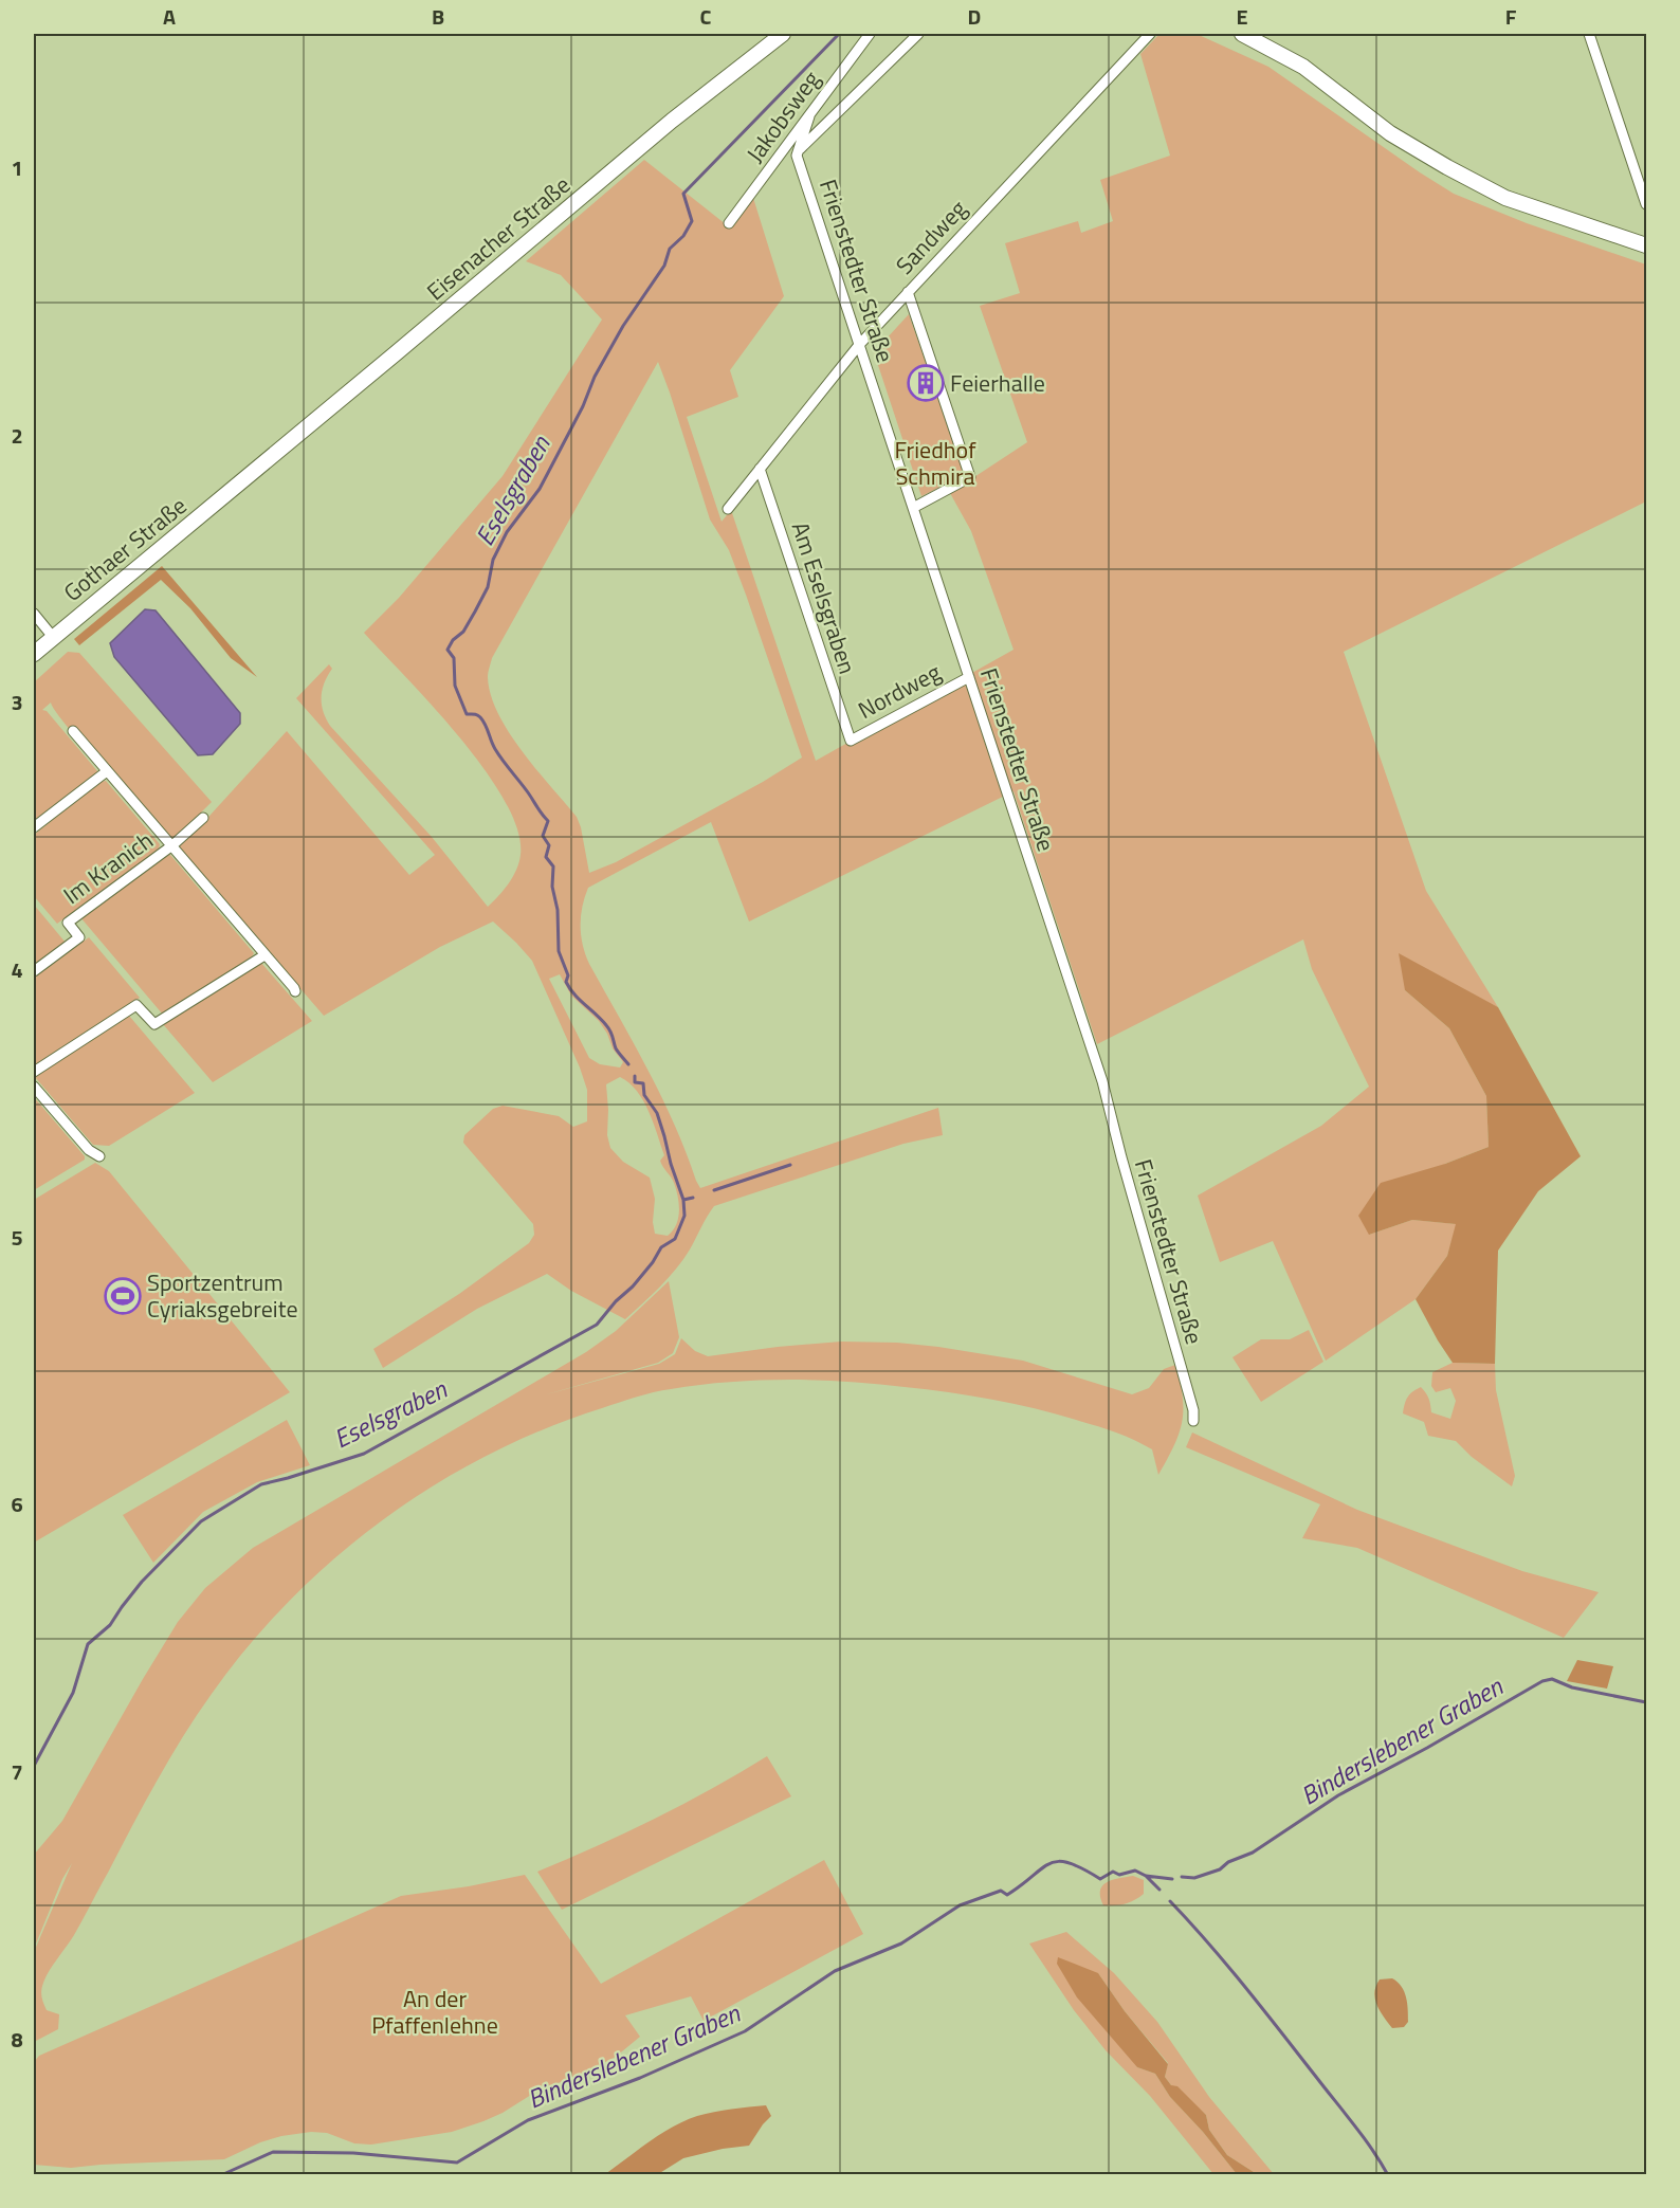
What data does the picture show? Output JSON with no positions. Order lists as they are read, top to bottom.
{
  "streets": {
    "main road": ["Eisenacher Straße", "Gothaer Straße"],
    "street": [
      "Jakobsweg",
      "Sandweg",
      "Frienstedter Straße",
      "Am Eselsgraben",
      "Nordweg",
      "Im Kranich"
    ]
  },
  "crossings": [
    ["Sandweg", "Frienstedter Straße"],
    ["Sandweg", "Am Eselsgraben"],
    ["Eisenacher Straße", "Gothaer Straße"],
    ["Frienstedter Straße", "Nordweg"],
    ["Am Eselsgraben", "Nordweg"]
  ],
  "water": ["Eselsgraben", "Binderslebener Graben"],
  "parks": ["Friedhof Schmira", "An der Pfaffenlehne"],
  "places": {
    "building": ["Feierhalle"],
    "sports": ["Sportzentrum Cyriaksgebreite"]
  },
  "grid": {
    "columns": [
      "A",
      "B",
      "C",
      "D",
      "E",
      "F"
    ],
    "rows": [
      "1",
      "2",
      "3",
      "4",
      "5",
      "6",
      "7",
      "8"
    ]
  }
}
